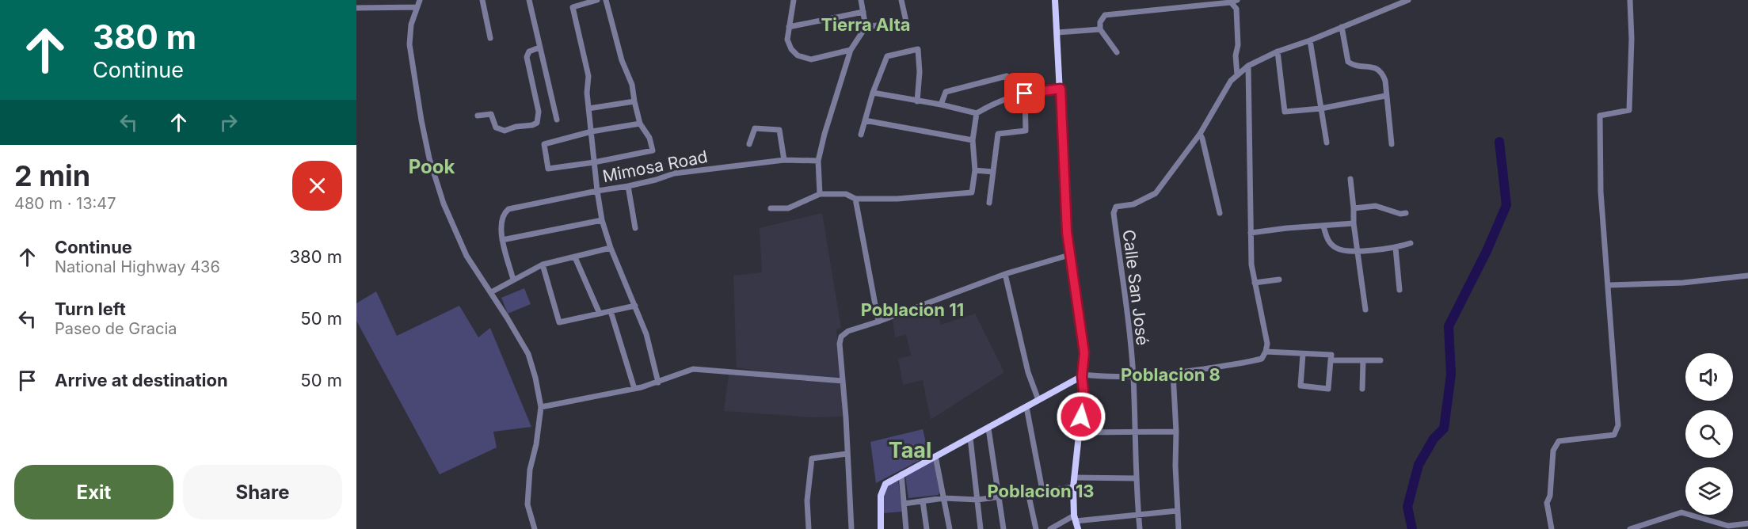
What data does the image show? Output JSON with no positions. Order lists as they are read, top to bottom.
{
  "streets": {
    "street": ["Mimosa Road", "Calle San José"]
  },
  "districts": [
    "Tierra Alta",
    "Pook",
    "Poblacion 11",
    "Poblacion 8",
    "Taal",
    "Poblacion 13"
  ],
  "page": {
    "turn": ["380 m", "Continue"],
    "heading": ["2 min", "480 m · 13:47"],
    "list": [
      {
        "name": "Continue",
        "note": "National Highway 436",
        "value": "380 m"
      },
      {
        "name": "Turn left",
        "note": "Paseo de Gracia",
        "value": "50 m"
      },
      {
        "name": "Arrive at destination",
        "value": "50 m"
      }
    ],
    "buttons": ["Exit", "Share"]
  }
}
